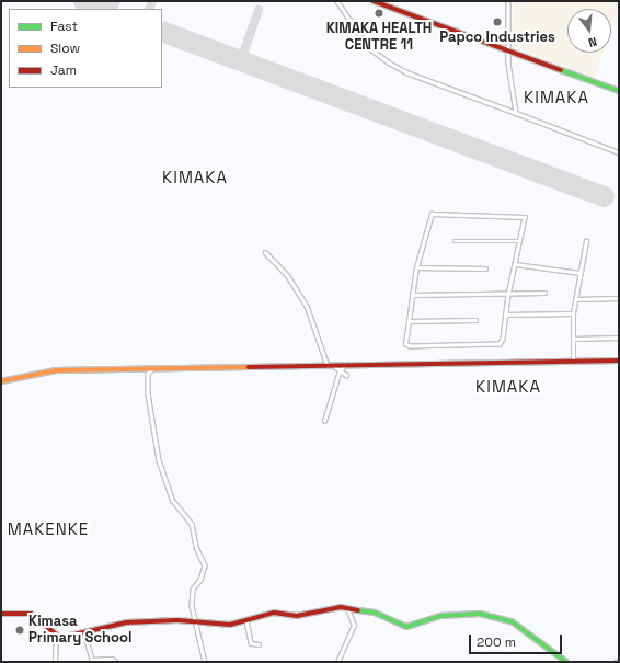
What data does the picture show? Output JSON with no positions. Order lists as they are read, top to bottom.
{
  "districts": [
    "KIMAKA",
    "KIMAKA",
    "KIMAKA",
    "MAKENKE"
  ],
  "places": ["KIMAKA HEALTH CENTRE 11", "Papco Industries", "Kimasa Primary School"],
  "legend": ["Fast", "Slow", "Jam"],
  "scale_bar": "200 m",
  "north": "bottom"
}
